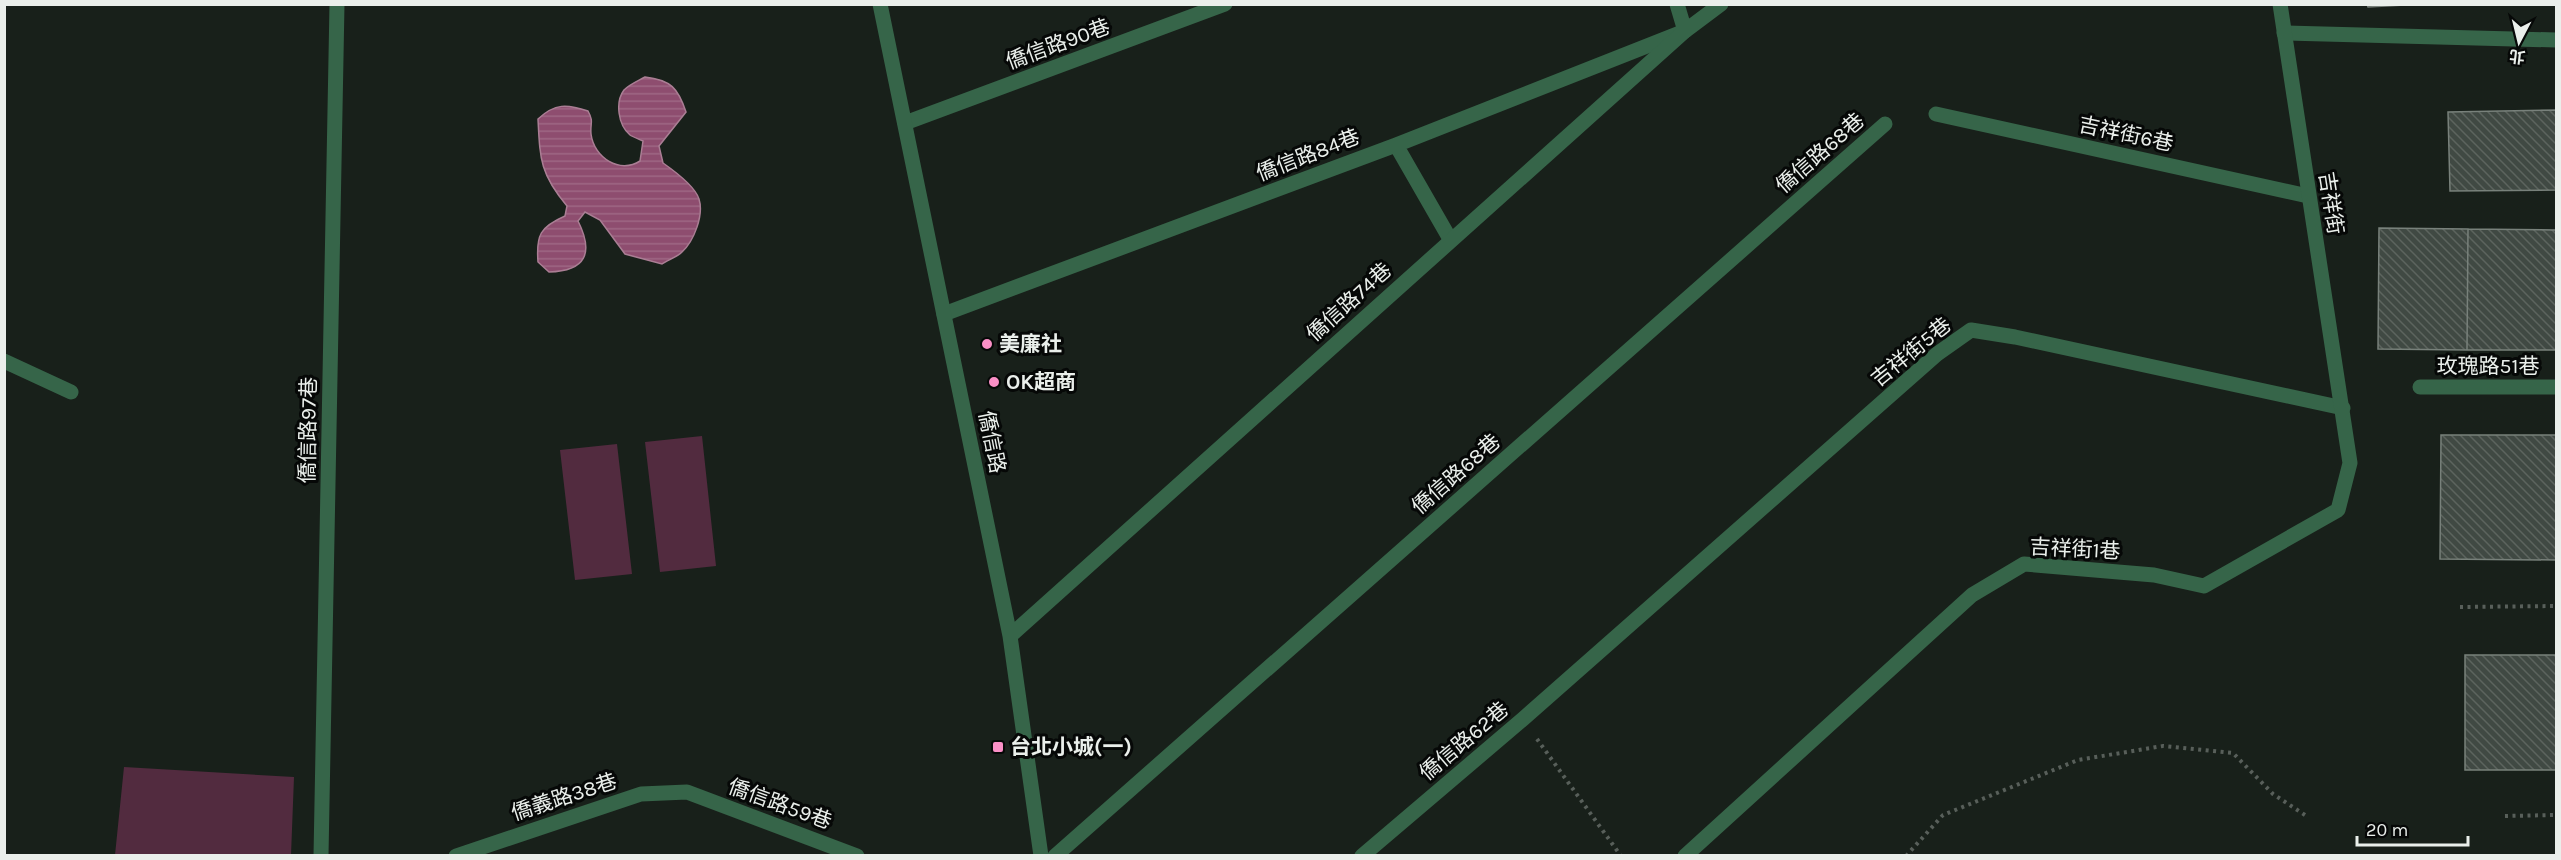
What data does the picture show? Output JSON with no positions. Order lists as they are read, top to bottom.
{
  "streets": {
    "street": [
      "僑信路90巷",
      "吉祥街6巷",
      "僑信路68巷",
      "僑信路84巷",
      "吉祥街",
      "僑信路74巷",
      "吉祥街5巷",
      "玫瑰路51巷",
      "僑信路97巷",
      "僑信路",
      "吉祥街1巷",
      "僑信路62巷",
      "僑義路38巷",
      "僑信路59巷"
    ]
  },
  "crossings": [
    ["僑信路90巷", "僑信路"],
    ["吉祥街6巷", "吉祥街"],
    ["僑信路84巷", "僑信路74巷"],
    ["僑信路84巷", "僑信路"],
    ["吉祥街", "吉祥街5巷"],
    ["吉祥街", "吉祥街1巷"],
    ["僑信路74巷", "僑信路"],
    ["吉祥街5巷", "吉祥街1巷"],
    ["吉祥街5巷", "僑信路62巷"],
    ["僑義路38巷", "僑信路59巷"]
  ],
  "places": {
    "other": ["美廉社", "OK超商"],
    "transit": ["台北小城(一)"]
  },
  "scale_bar": "20 m",
  "north": "bottom"
}
